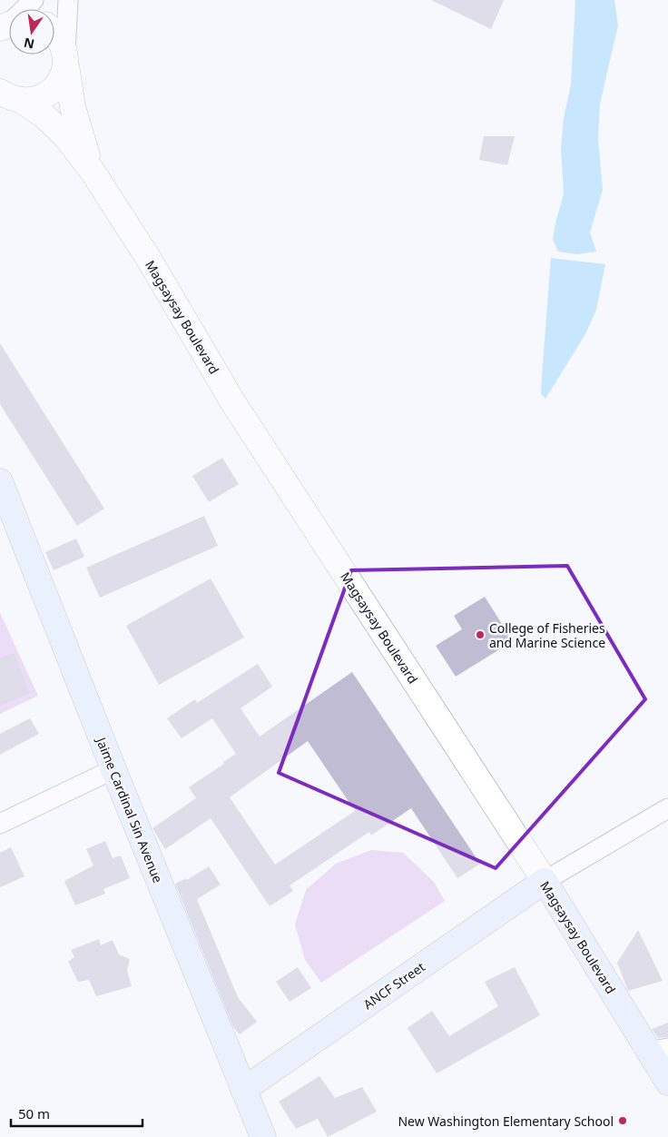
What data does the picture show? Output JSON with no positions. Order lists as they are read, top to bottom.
{
  "streets": {
    "main road": ["Magsaysay Boulevard", "Jaime Cardinal Sin Avenue", "ANCF Street"]
  },
  "crossings": [
    ["Magsaysay Boulevard", "ANCF Street"],
    ["Jaime Cardinal Sin Avenue", "ANCF Street"]
  ],
  "places": ["College of Fisheries and Marine Science", "New Washington Elementary School"],
  "scale_bar": "50 m",
  "north": "bottom"
}
